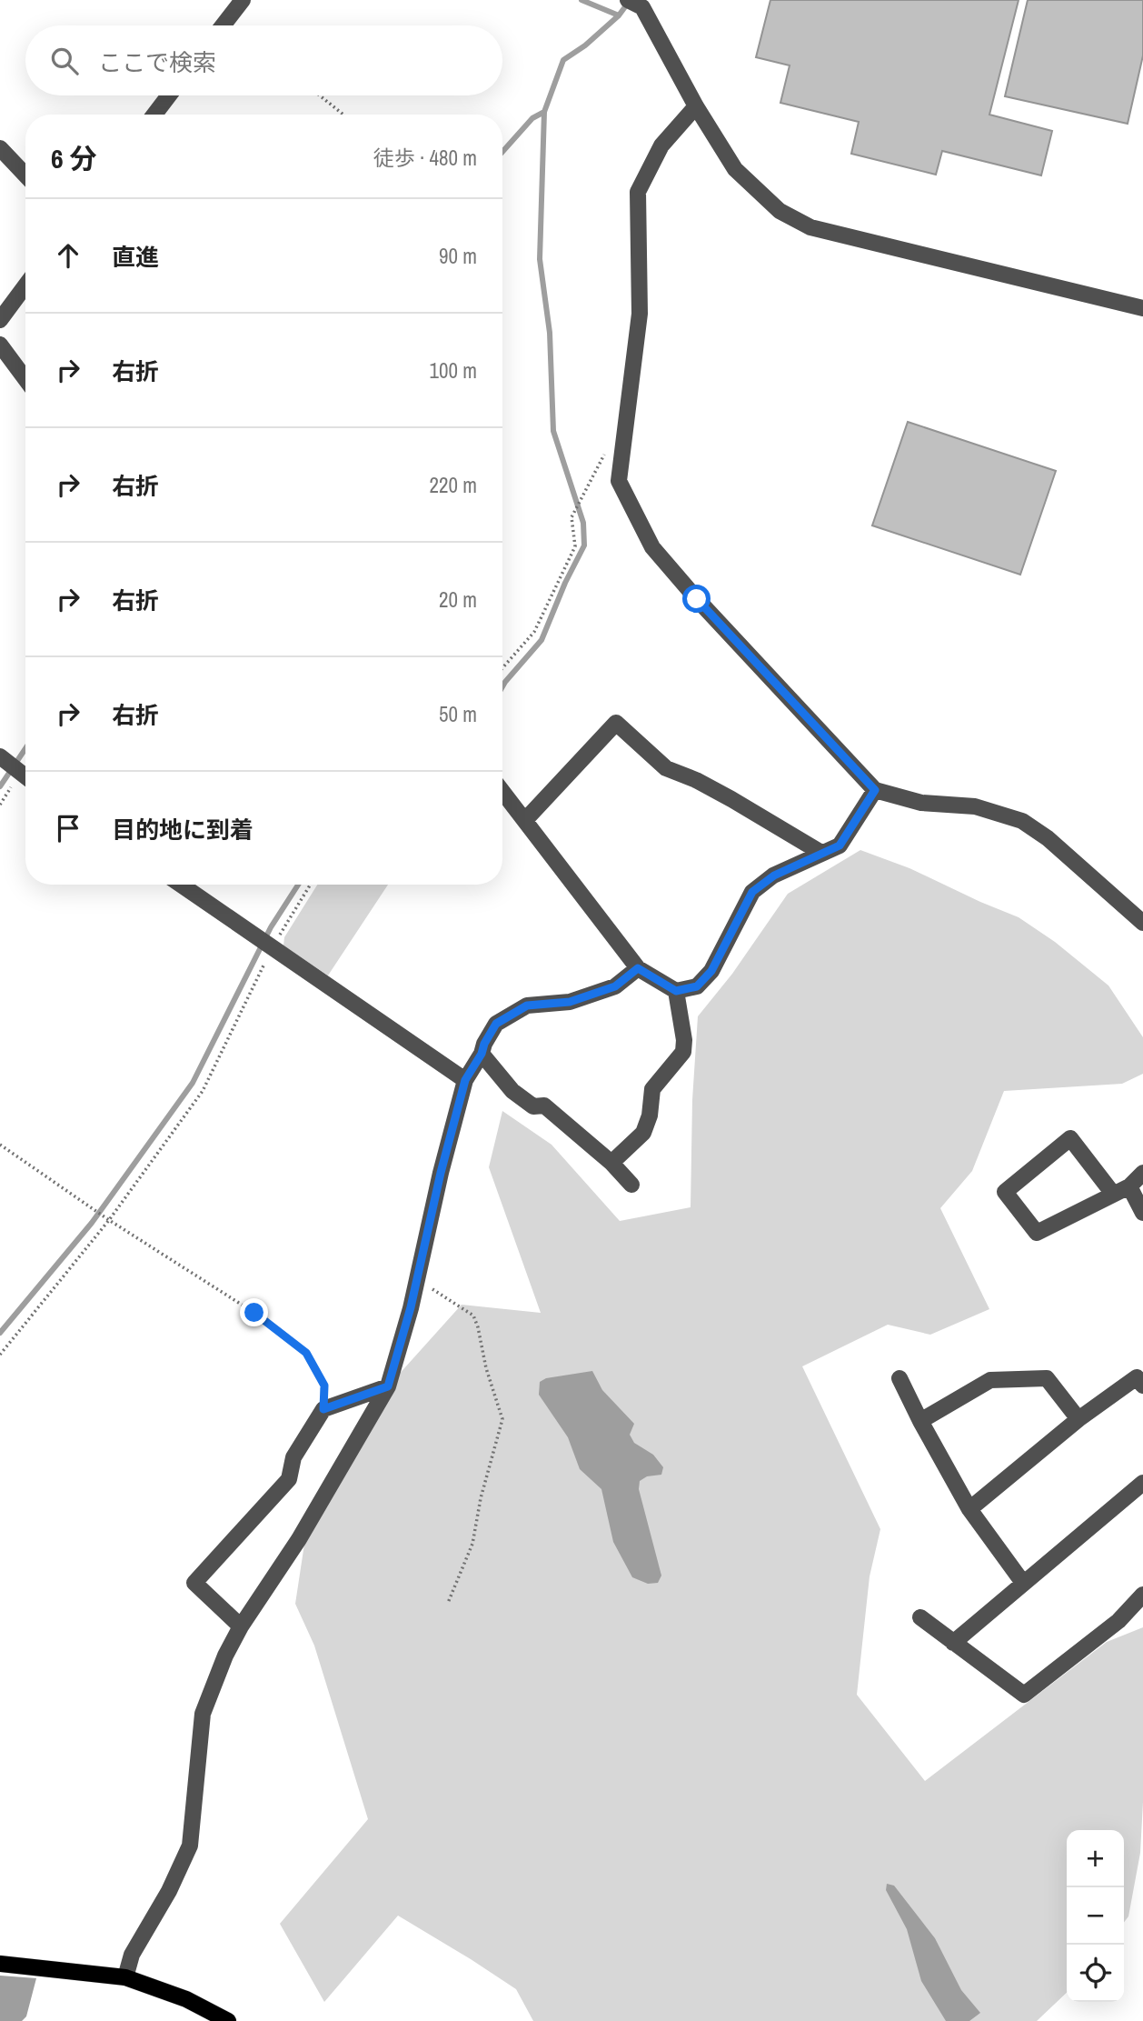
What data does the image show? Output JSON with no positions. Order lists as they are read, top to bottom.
{
  "page": {
    "search": "ここで検索",
    "heading": ["6 分", "徒歩 · 480 m"],
    "list": [
      ["直進", "90 m"],
      ["右折", "100 m"],
      ["右折", "220 m"],
      ["右折", "20 m"],
      ["右折", "50 m"],
      "目的地に到着"
    ],
    "map_buttons": ["+", "−"]
  }
}
